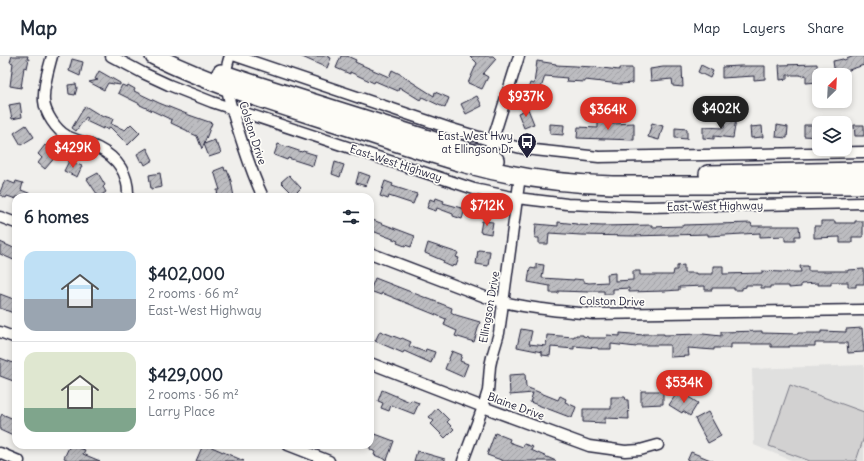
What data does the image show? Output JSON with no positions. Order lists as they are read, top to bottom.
{
  "streets": {
    "main road": ["East-West Highway"],
    "street": ["Colston Drive", "Ellingson Drive", "Blaine Drive"]
  },
  "crossings": [
    ["Colston Drive", "East-West Highway"],
    ["Colston Drive", "Ellingson Drive"],
    ["East-West Highway", "Ellingson Drive"],
    ["Ellingson Drive", "Blaine Drive"]
  ],
  "places": {
    "bus stop": ["East-West Hwy at Ellingson Dr"]
  },
  "north": "top right",
  "page": {
    "header": "Map",
    "nav": ["Map", "Layers", "Share"],
    "price": [
      "$937K",
      "$402K",
      "$364K",
      "$429K",
      "$712K",
      "$534K"
    ],
    "heading": "6 homes",
    "list": [
      {
        "name": "$402,000",
        "note": "2 rooms · 66 m² · East-West Highway"
      },
      {
        "name": "$429,000",
        "note": "2 rooms · 56 m² · Larry Place"
      }
    ]
  }
}
